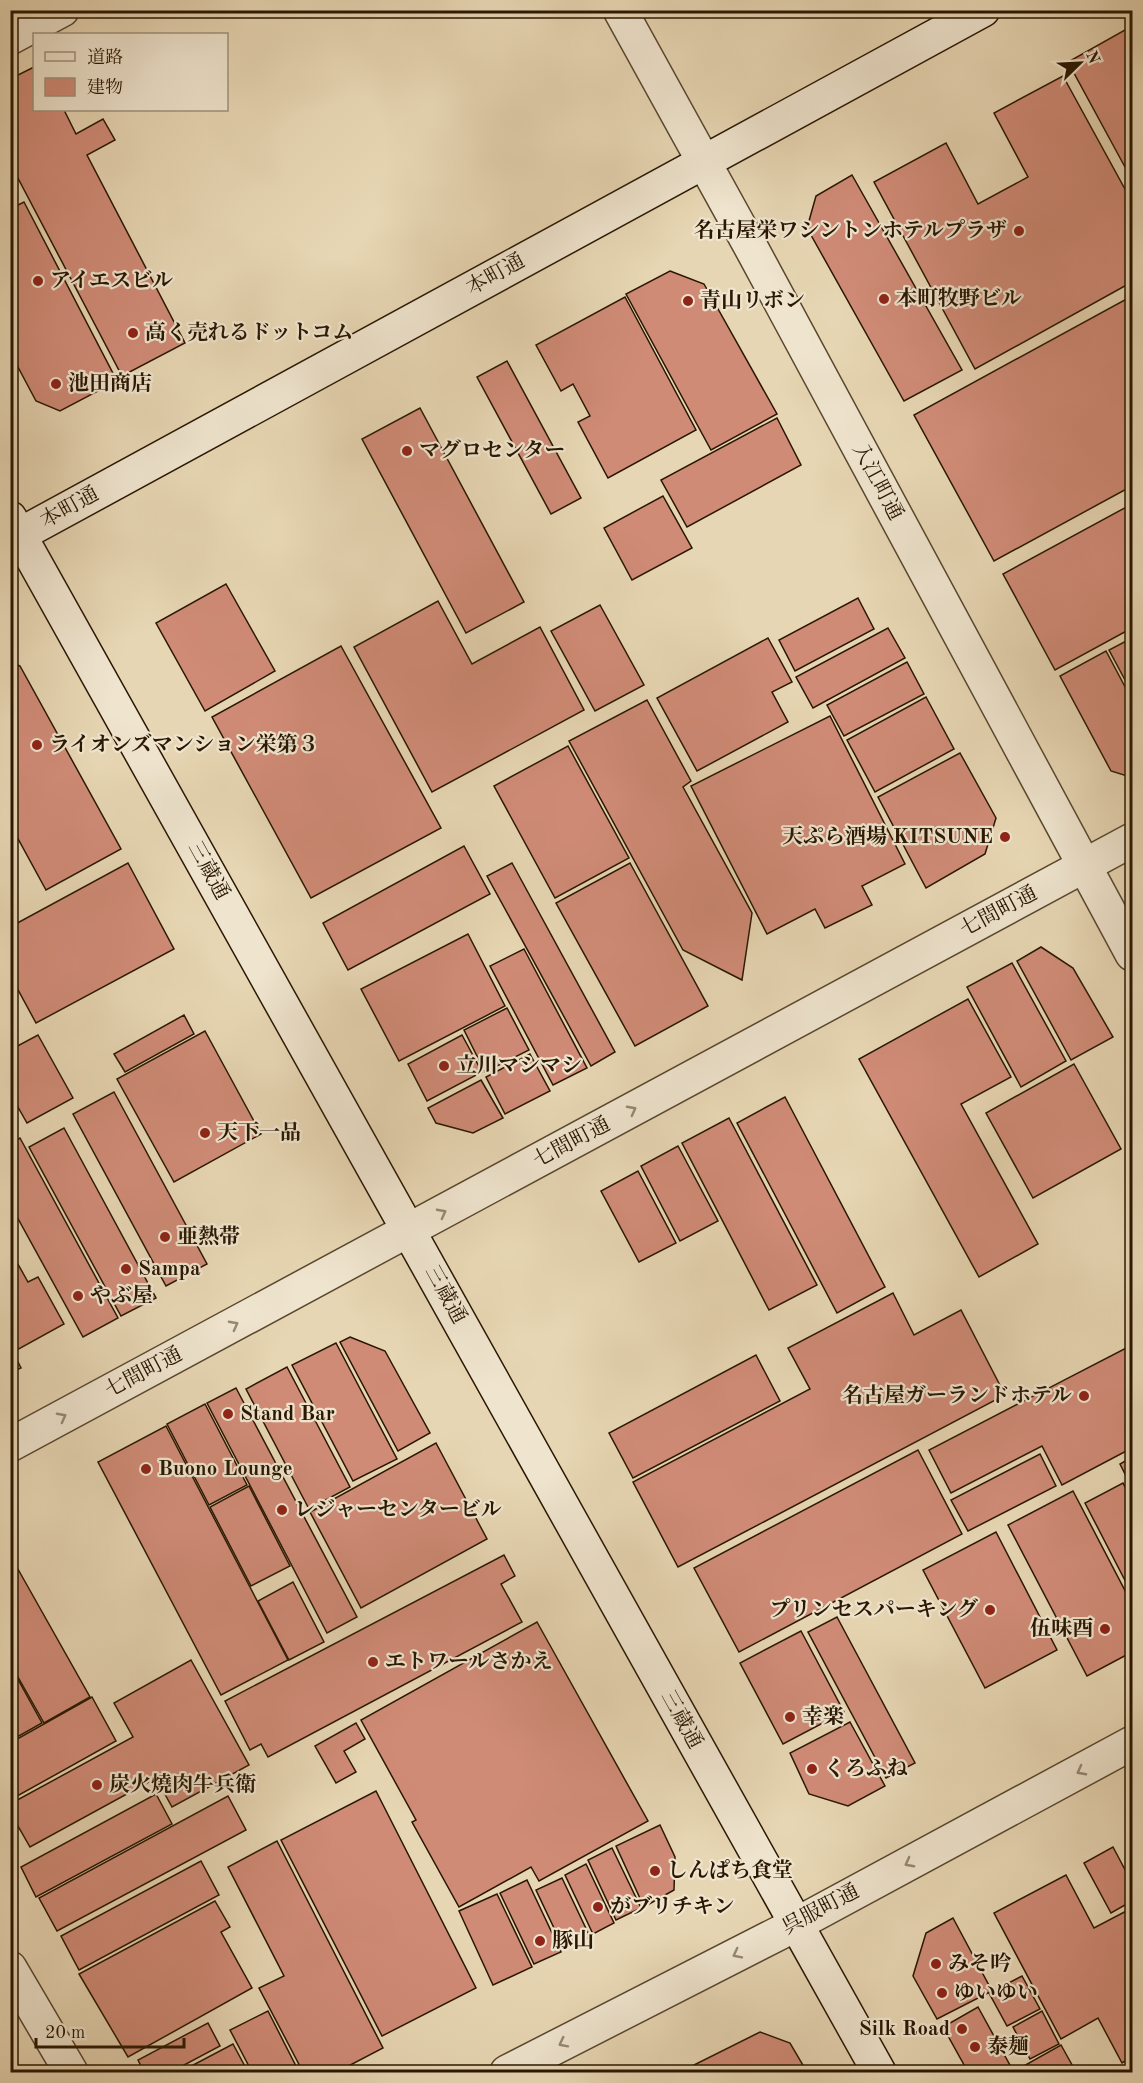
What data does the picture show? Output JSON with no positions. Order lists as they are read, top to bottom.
{
  "streets": {
    "street": [
      "本町通",
      "入江町通",
      "三蔵通",
      "七間町通",
      "呉服町通"
    ]
  },
  "crossings": [
    ["本町通", "入江町通"],
    ["本町通", "三蔵通"],
    ["入江町通", "七間町通"],
    ["三蔵通", "七間町通"],
    ["三蔵通", "呉服町通"]
  ],
  "one_way": ["七間町通", "呉服町通"],
  "places": [
    "名古屋栄ワシントンホテルプラザ",
    "アイエスビル",
    "本町牧野ビル",
    "青山リボン",
    "高く売れるドットコム",
    "池田商店",
    "マグロセンター",
    "ライオンズマンション栄第３",
    "天ぷら酒場 KITSUNE",
    "立川マシマシ",
    "天下一品",
    "亜熱帯",
    "Sampa",
    "やぶ屋",
    "名古屋ガーランドホテル",
    "Stand Bar",
    "Buono Lounge",
    "レジャーセンタービル",
    "プリンセスパーキング",
    "伍味酉",
    "エトワールさかえ",
    "幸楽",
    "くろふね",
    "炭火燒肉牛兵衛",
    "しんぱち食堂",
    "がブリチキン",
    "豚山",
    "みそ吟",
    "ゆいゆい",
    "Silk Road",
    "泰麺"
  ],
  "legend": ["道路", "建物"],
  "scale_bar": "20 m",
  "north": "top right"
}
